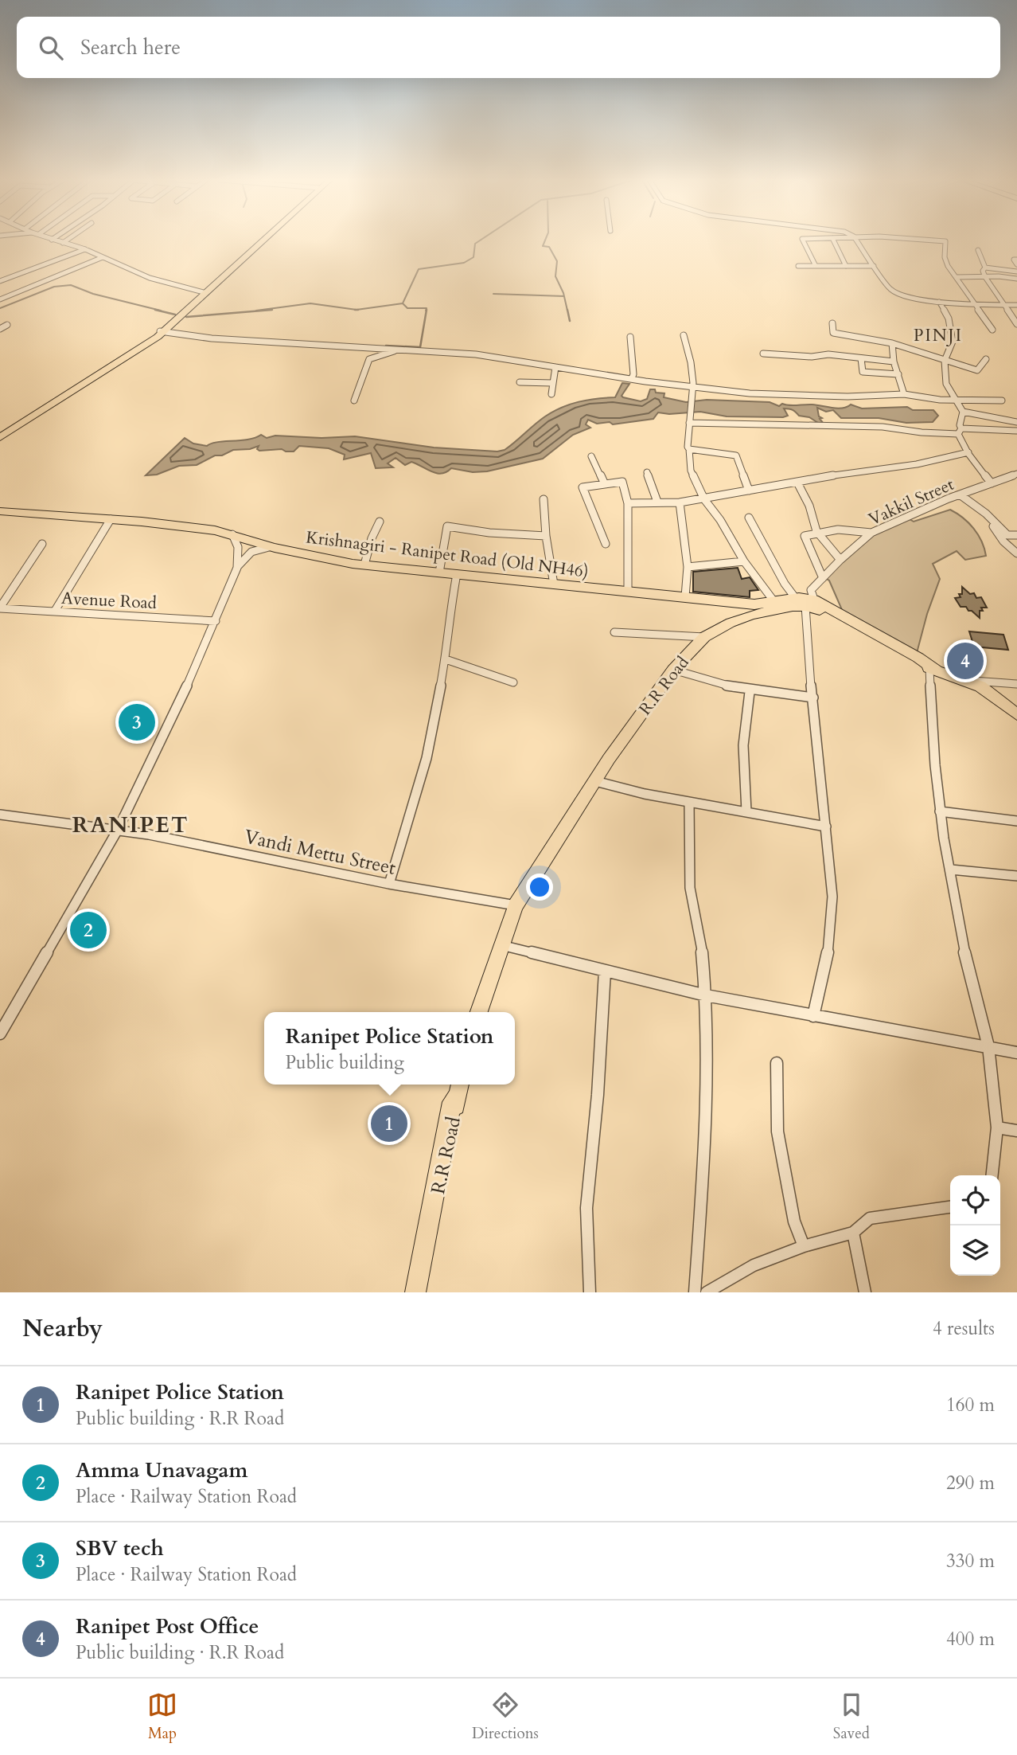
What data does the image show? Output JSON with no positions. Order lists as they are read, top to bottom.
{
  "streets": {
    "main road": ["Krishnagiri - Ranipet Road (Old NH46)", "R.R Road"],
    "street": ["Vakkil Street", "Avenue Road", "Vandi Mettu Street"]
  },
  "crossings": [
    ["Vakkil Street", "R.R Road"],
    ["Krishnagiri - Ranipet Road (Old NH46)", "R.R Road"],
    ["R.R Road", "Vandi Mettu Street"]
  ],
  "districts": ["PINJI", "RANIPET"],
  "page": {
    "search": "Search here",
    "pins": [
      "4",
      "3",
      "2",
      "1"
    ],
    "popup": ["Ranipet Police Station", "Public building"],
    "heading": ["Nearby", "4 results"],
    "list": [
      {
        "mark": "1",
        "name": "Ranipet Police Station",
        "note": "Public building · R.R Road",
        "value": "160 m"
      },
      {
        "mark": "2",
        "name": "Amma Unavagam",
        "note": "Place · Railway Station Road",
        "value": "290 m"
      },
      {
        "mark": "3",
        "name": "SBV tech",
        "note": "Place · Railway Station Road",
        "value": "330 m"
      },
      {
        "mark": "4",
        "name": "Ranipet Post Office",
        "note": "Public building · R.R Road",
        "value": "400 m"
      }
    ],
    "nav": ["Map", "Directions", "Saved"]
  }
}
